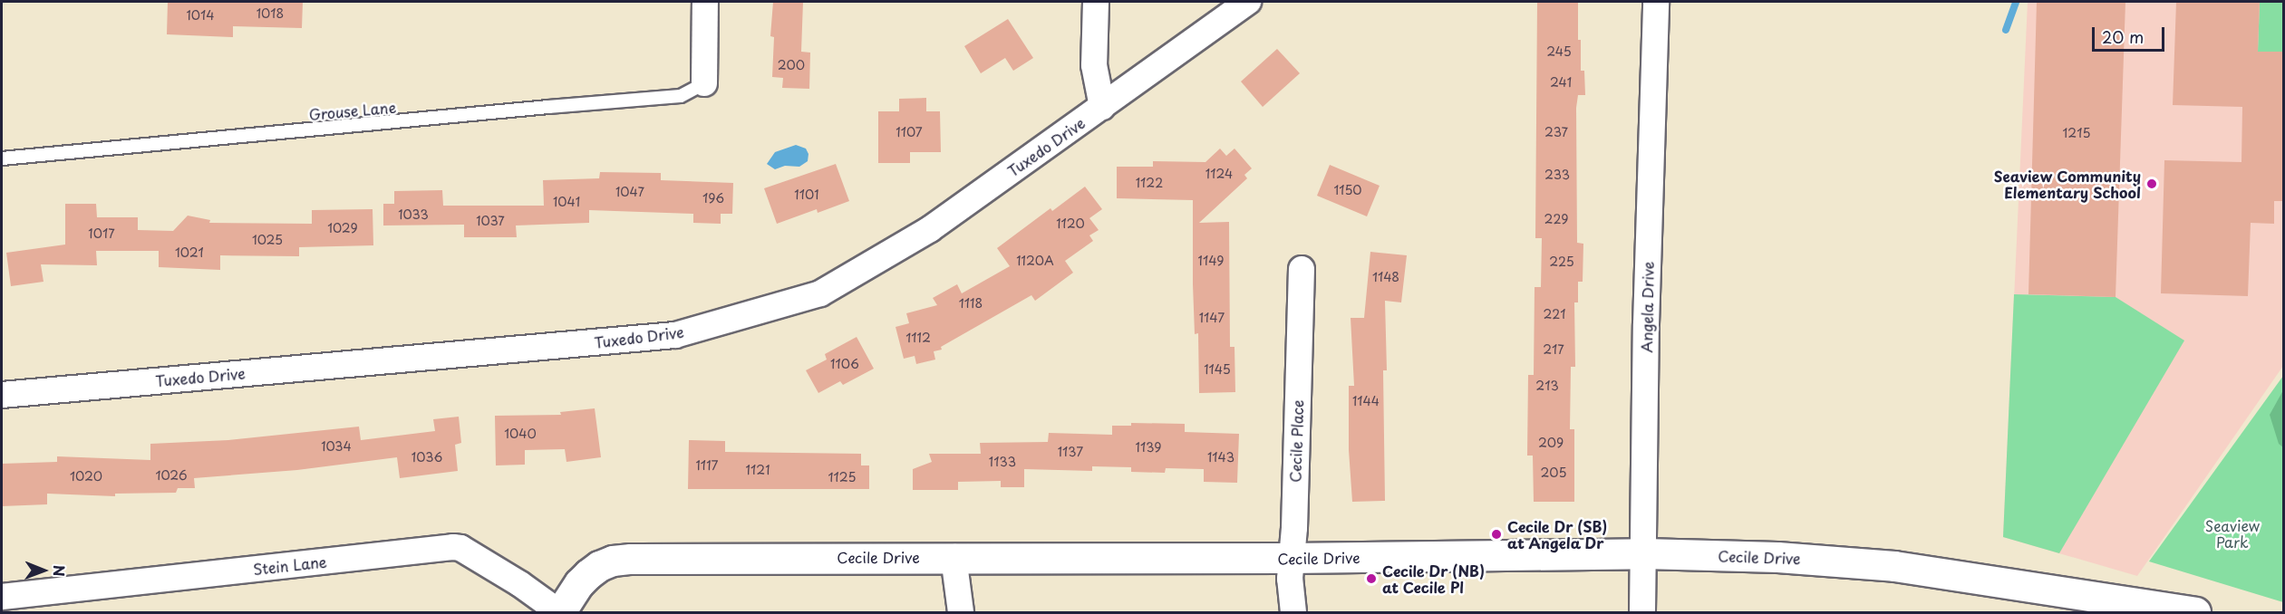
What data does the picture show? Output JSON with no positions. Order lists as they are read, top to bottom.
{
  "streets": {
    "street": [
      "Tuxedo Drive",
      "Angela Drive",
      "Cecile Place",
      "Cecile Drive",
      "Stein Lane"
    ],
    "lane": ["Grouse Lane"]
  },
  "crossings": [
    ["Angela Drive", "Cecile Drive"],
    ["Cecile Place", "Cecile Drive"],
    ["Cecile Drive", "Stein Lane"]
  ],
  "parks": ["Seaview Park"],
  "places": ["Seaview Community Elementary School", "Cecile Dr (SB) at Angela Dr", "Cecile Dr (NB) at Cecile Pl"],
  "house_numbers": [
    "1018",
    "1014",
    "245",
    "200",
    "241",
    "1107",
    "237",
    "1215",
    "1124",
    "233",
    "1122",
    "1150",
    "1047",
    "1101",
    "196",
    "1041",
    "1033",
    "229",
    "1037",
    "1120",
    "1029",
    "1017",
    "1025",
    "1021",
    "1120A",
    "1149",
    "225",
    "1148",
    "1118",
    "221",
    "1147",
    "1112",
    "217",
    "1106",
    "1145",
    "213",
    "1144",
    "1040",
    "209",
    "1034",
    "1139",
    "1137",
    "1036",
    "1143",
    "1133",
    "1117",
    "1121",
    "205",
    "1026",
    "1020",
    "1125"
  ],
  "scale_bar": "20 m",
  "north": "right"
}
